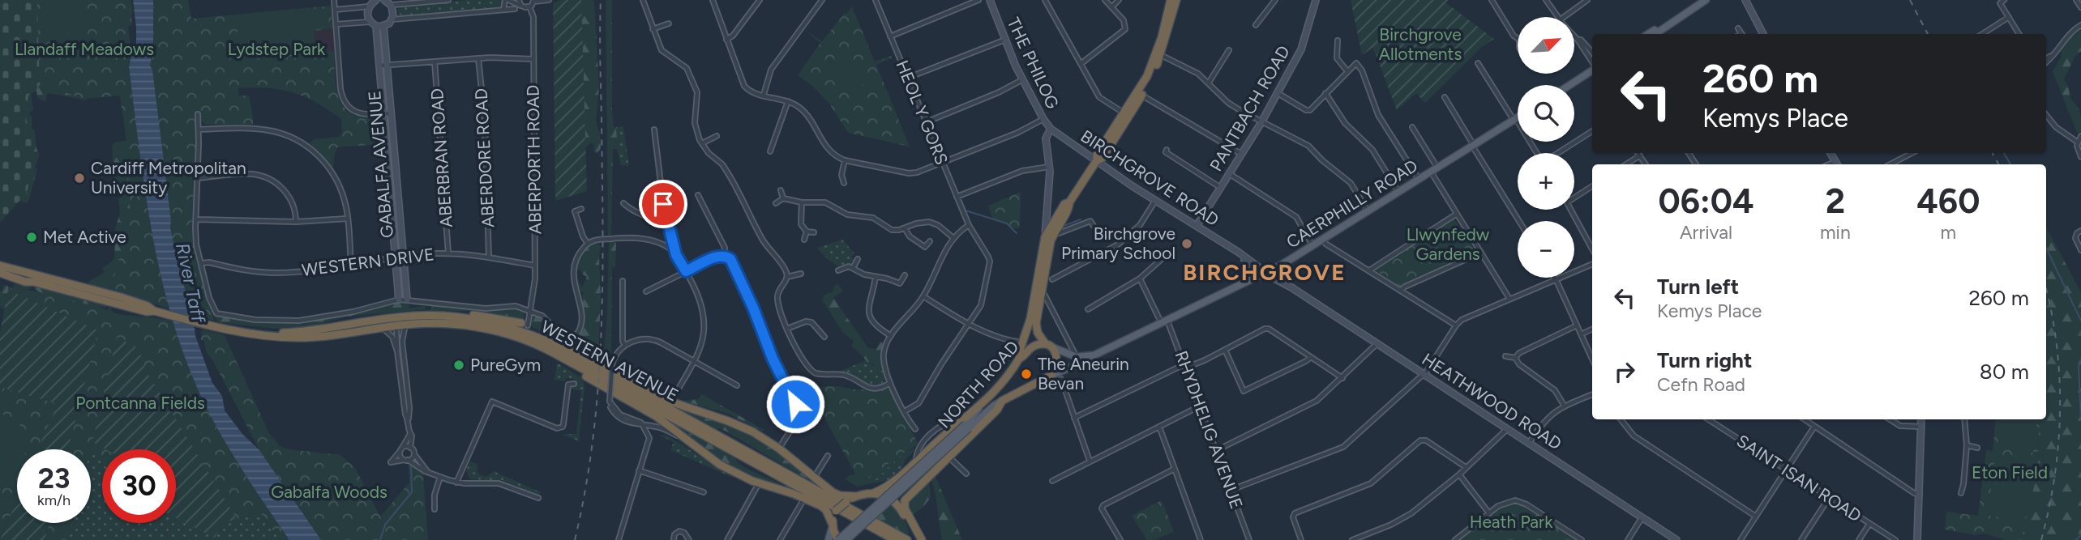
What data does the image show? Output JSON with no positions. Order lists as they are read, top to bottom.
{
  "streets": {
    "highway": ["WESTERN AVENUE", "NORTH ROAD"],
    "main road": ["CAERPHILLY ROAD"],
    "street": [
      "THE PHILOG",
      "PANTBACH ROAD",
      "HEOL Y GORS",
      "ABERBRAN ROAD",
      "ABERDORE ROAD",
      "ABERPORTH ROAD",
      "GABALFA AVENUE",
      "BIRCHGROVE ROAD",
      "WESTERN DRIVE",
      "HEATHWOOD ROAD",
      "RHYDHELIG AVENUE",
      "SAINT ISAN ROAD"
    ]
  },
  "crossings": [
    ["THE PHILOG", "BIRCHGROVE ROAD"],
    ["PANTBACH ROAD", "BIRCHGROVE ROAD"],
    ["ABERBRAN ROAD", "WESTERN DRIVE"],
    ["ABERDORE ROAD", "WESTERN DRIVE"],
    ["ABERPORTH ROAD", "WESTERN DRIVE"],
    ["GABALFA AVENUE", "WESTERN DRIVE"],
    ["BIRCHGROVE ROAD", "CAERPHILLY ROAD"],
    ["BIRCHGROVE ROAD", "HEATHWOOD ROAD"],
    ["CAERPHILLY ROAD", "NORTH ROAD"],
    ["CAERPHILLY ROAD", "HEATHWOOD ROAD"],
    ["CAERPHILLY ROAD", "RHYDHELIG AVENUE"]
  ],
  "districts": ["BIRCHGROVE"],
  "water": ["River Taff"],
  "parks": [
    "Birchgrove Allotments",
    "Llandaff Meadows",
    "Lydstep Park",
    "Llwynfedw Gardens",
    "Pontcanna Fields",
    "Eton Field",
    "Gabalfa Woods",
    "Heath Park"
  ],
  "places": [
    "Cardiff Metropolitan University",
    "Met Active",
    "Birchgrove Primary School",
    "PureGym",
    "The Aneurin Bevan"
  ],
  "north": "top right",
  "page": {
    "map_buttons": ["+", "−"],
    "turn": ["260 m", "Kemys Place"],
    "eta": [
      "06:04",
      "Arrival",
      "2",
      "min",
      "460",
      "m"
    ],
    "list": [
      {
        "name": "Turn left",
        "note": "Kemys Place",
        "value": "260 m"
      },
      {
        "name": "Turn right",
        "note": "Cefn Road",
        "value": "80 m"
      }
    ],
    "speed": "23 km/h",
    "limit": "30"
  }
}
